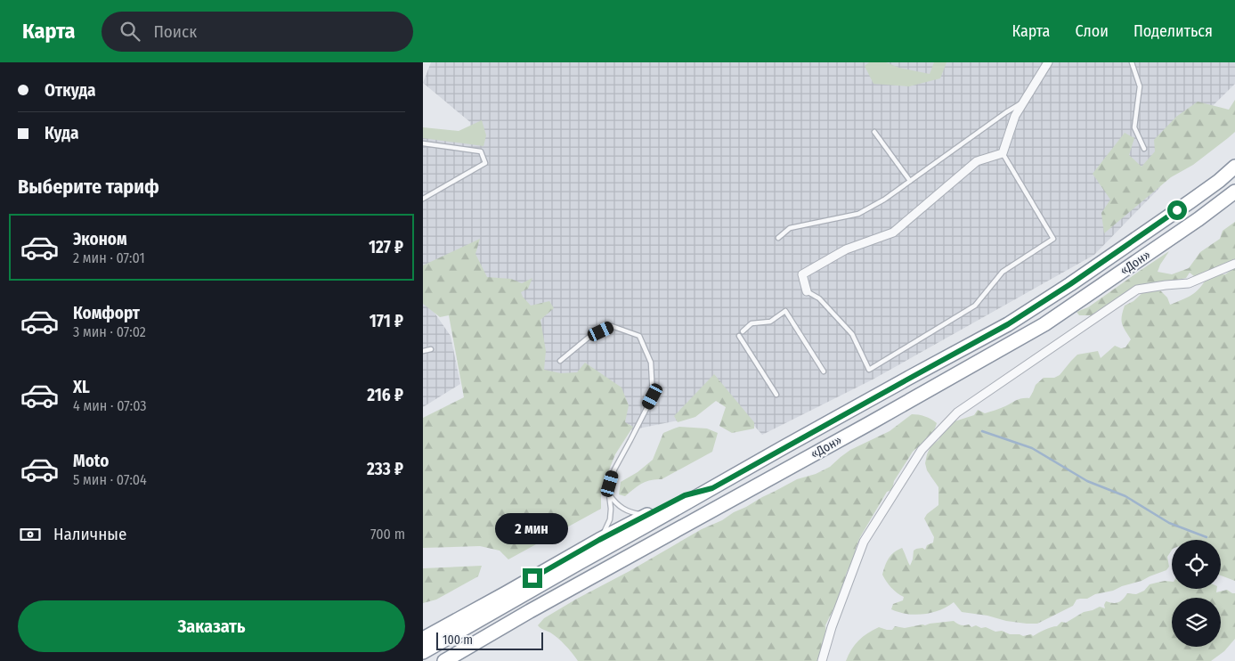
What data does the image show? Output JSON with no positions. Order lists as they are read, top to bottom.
{
  "streets": {
    "highway": ["«Дон»"]
  },
  "scale_bar": "100 m",
  "page": {
    "header": "Карта",
    "search": "Поиск",
    "nav": ["Карта", "Слои", "Поделиться"],
    "banner": ["Откуда", "Куда"],
    "heading": "Выберите тариф",
    "list": [
      {
        "name": "Эконом",
        "note": "2 мин · 07:01",
        "value": "127 ₽"
      },
      {
        "name": "Комфорт",
        "note": "3 мин · 07:02",
        "value": "171 ₽"
      },
      {
        "name": "XL",
        "note": "4 мин · 07:03",
        "value": "216 ₽"
      },
      {
        "name": "Moto",
        "note": "5 мин · 07:04",
        "value": "233 ₽"
      }
    ],
    "pay": ["Наличные", "700 m"],
    "bubble": "2 мин",
    "buttons": "Заказать",
    "scale": "100 m"
  }
}
